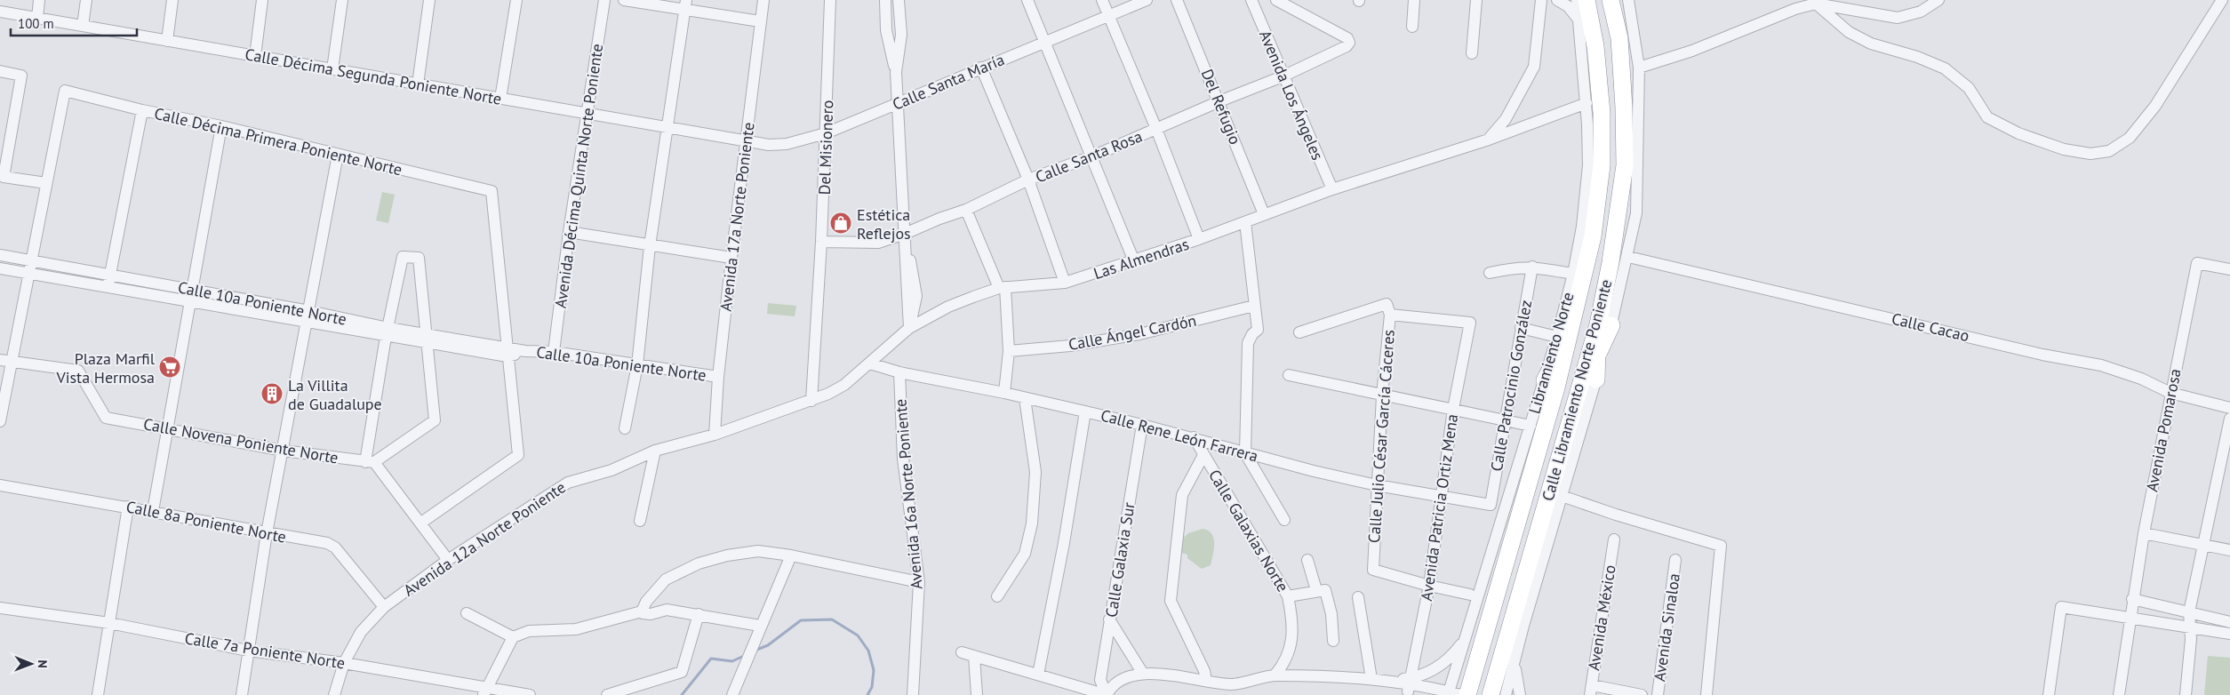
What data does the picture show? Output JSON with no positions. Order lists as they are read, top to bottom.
{
  "streets": {
    "highway": ["Calle Libramiento Norte Poniente"],
    "street": [
      "Calle Décima Segunda Poniente Norte",
      "Calle Santa María",
      "Avenida Los Ángeles",
      "Del Refugio",
      "Calle Décima Primera Poniente Norte",
      "Del Misionero",
      "Calle Santa Rosa",
      "Avenida Décima Quinta Norte Poniente",
      "Avenida 17a Norte Poniente",
      "Las Almendras",
      "Calle 10a Poniente Norte",
      "Calle Cacao",
      "Calle Ángel Cardón",
      "Libramiento Norte",
      "Calle Patrocinio González",
      "Avenida Pomarosa",
      "Calle Rene León Farrera",
      "Calle Julio César García Cáceres",
      "Calle Novena Poniente Norte",
      "Avenida 16a Norte Poniente",
      "Avenida Patricia Ortiz Mena",
      "Calle 8a Poniente Norte",
      "Calle Galaxias Norte",
      "Avenida 12a Norte Poniente",
      "Calle Galaxia Sur",
      "Avenida México",
      "Avenida Sinaloa",
      "Calle 7a Poniente Norte"
    ]
  },
  "crossings": [
    ["Calle Décima Segunda Poniente Norte", "Calle Santa María"],
    ["Calle Décima Segunda Poniente Norte", "Avenida Décima Quinta Norte Poniente"],
    ["Calle Décima Segunda Poniente Norte", "Avenida 17a Norte Poniente"],
    ["Calle Santa María", "Del Misionero"],
    ["Calle Santa María", "Avenida 17a Norte Poniente"],
    ["Avenida Los Ángeles", "Calle Santa Rosa"],
    ["Avenida Los Ángeles", "Las Almendras"],
    ["Del Refugio", "Calle Santa Rosa"],
    ["Del Refugio", "Las Almendras"],
    ["Calle Décima Primera Poniente Norte", "Calle 10a Poniente Norte"],
    ["Del Misionero", "Calle Santa Rosa"],
    ["Del Misionero", "Las Almendras"],
    ["Del Misionero", "Avenida 12a Norte Poniente"],
    ["Avenida Décima Quinta Norte Poniente", "Calle 10a Poniente Norte"],
    ["Avenida 17a Norte Poniente", "Calle 10a Poniente Norte"],
    ["Avenida 17a Norte Poniente", "Avenida 12a Norte Poniente"],
    ["Las Almendras", "Libramiento Norte"],
    ["Las Almendras", "Calle Rene León Farrera"],
    ["Las Almendras", "Avenida 12a Norte Poniente"],
    ["Calle Cacao", "Avenida Pomarosa"],
    ["Libramiento Norte", "Calle Libramiento Norte Poniente"],
    ["Calle Patrocinio González", "Calle Rene León Farrera"],
    ["Calle Rene León Farrera", "Calle Julio César García Cáceres"],
    ["Calle Rene León Farrera", "Avenida 16a Norte Poniente"],
    ["Calle Rene León Farrera", "Avenida Patricia Ortiz Mena"],
    ["Calle Rene León Farrera", "Calle Galaxias Norte"],
    ["Calle Rene León Farrera", "Calle Galaxia Sur"],
    ["Calle Julio César García Cáceres", "Avenida Patricia Ortiz Mena"],
    ["Calle 8a Poniente Norte", "Avenida 12a Norte Poniente"],
    ["Avenida 12a Norte Poniente", "Calle 7a Poniente Norte"]
  ],
  "places": {
    "shop": ["Estética Reflejos"],
    "supermarket": ["Plaza Marfil Vista Hermosa"],
    "building": ["La Villita de Guadalupe"]
  },
  "scale_bar": "100 m",
  "north": "right"
}
